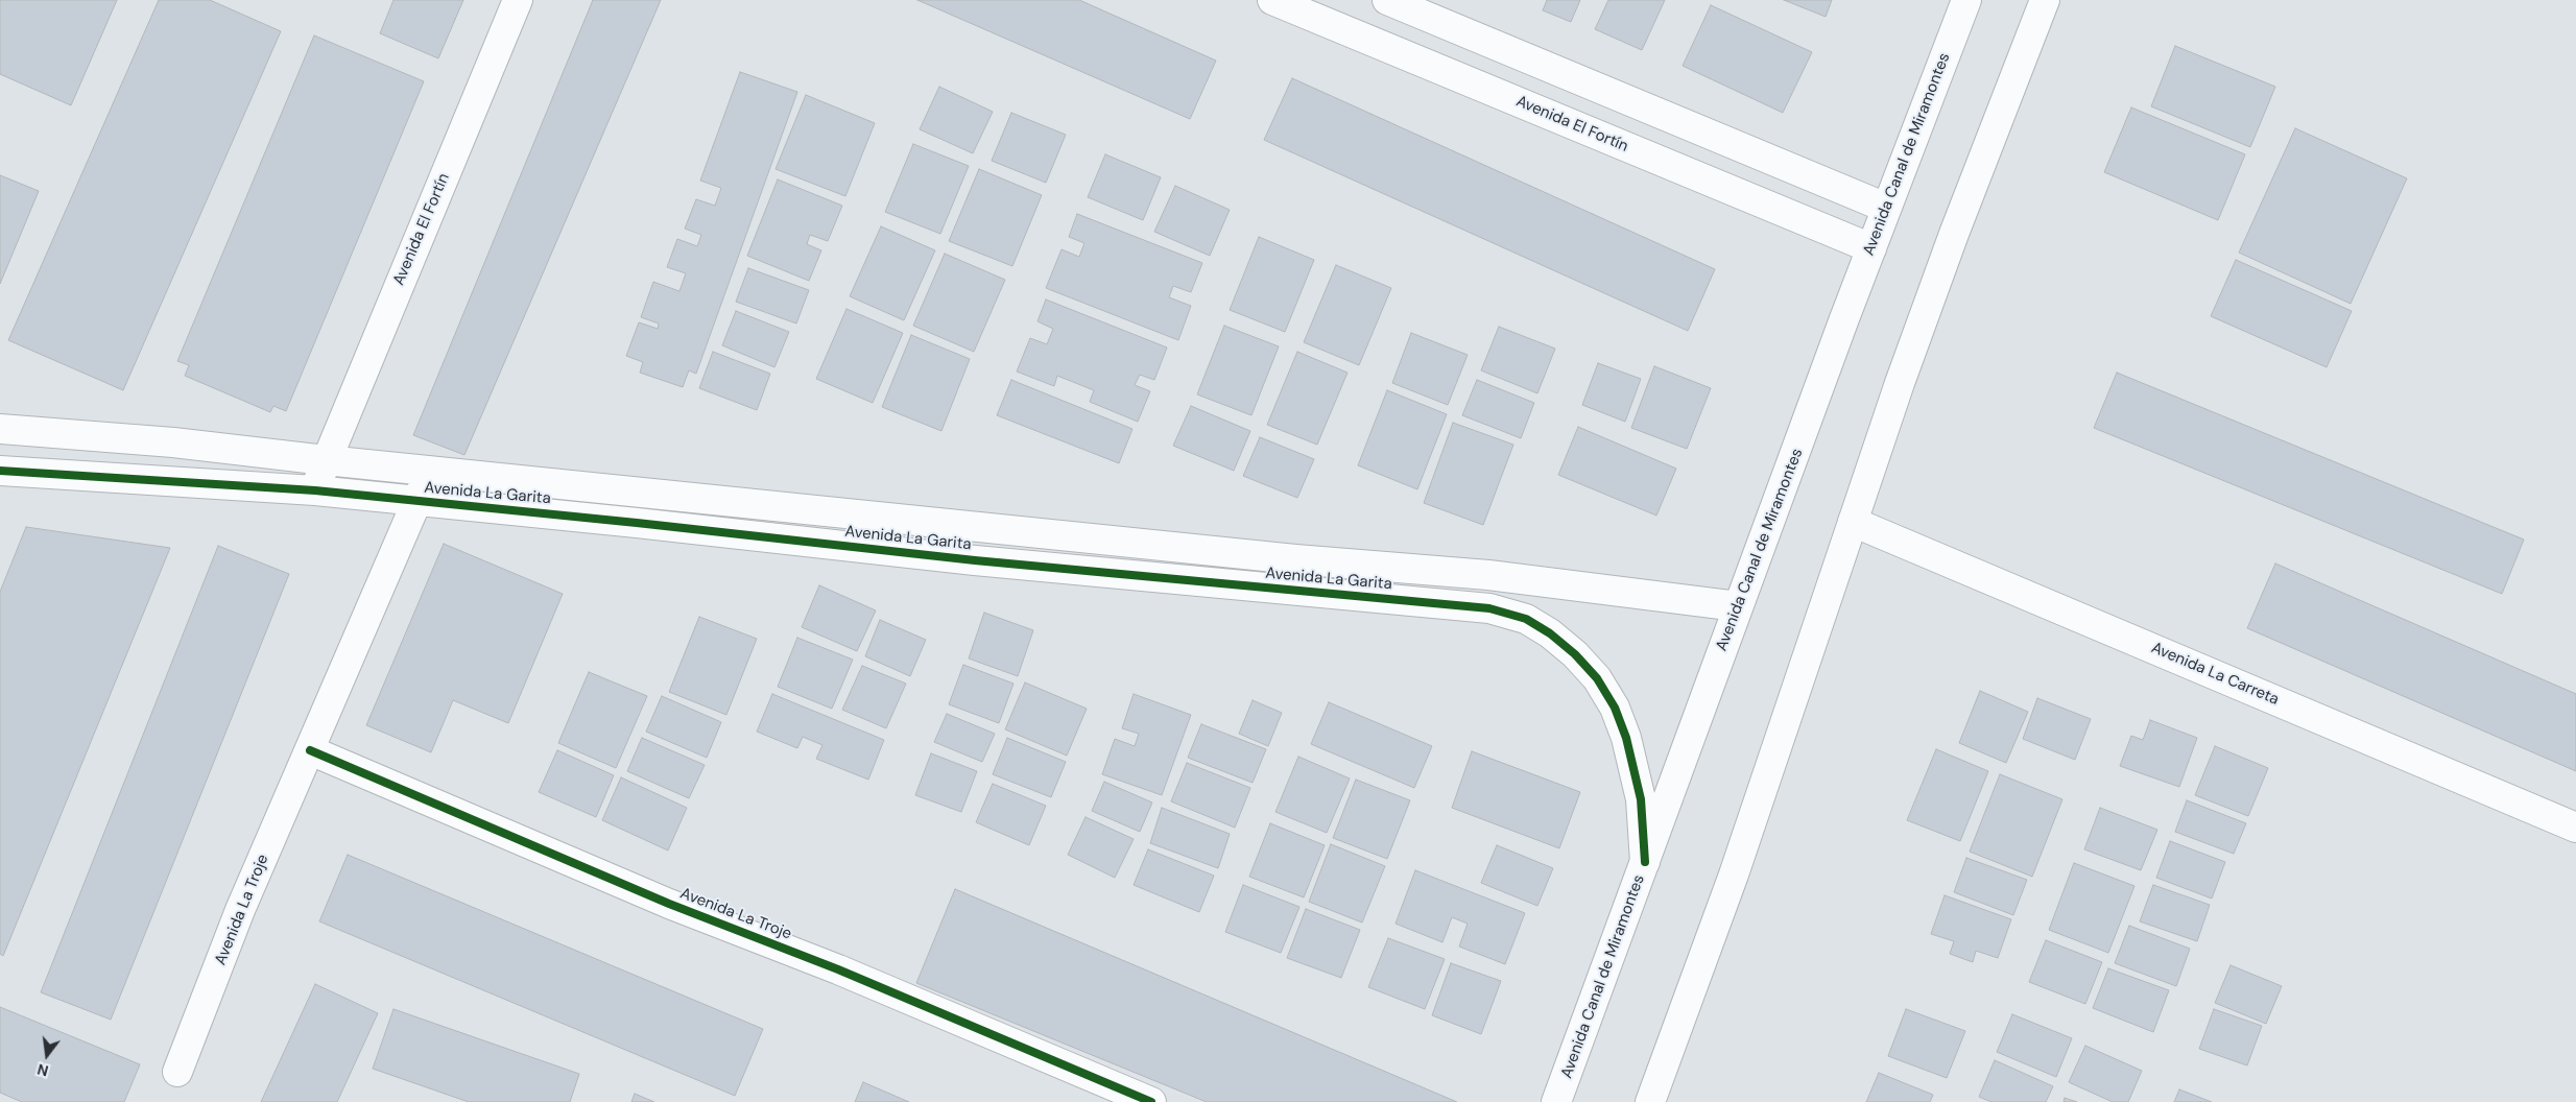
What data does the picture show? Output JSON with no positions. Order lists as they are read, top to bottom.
{
  "streets": {
    "street": [
      "Avenida El Fortín",
      "Avenida Canal de Miramontes",
      "Avenida La Garita",
      "Avenida La Carreta",
      "Avenida La Troje"
    ]
  },
  "crossings": [
    ["Avenida El Fortín", "Avenida Canal de Miramontes"],
    ["Avenida El Fortín", "Avenida La Garita"],
    ["Avenida Canal de Miramontes", "Avenida La Garita"],
    ["Avenida La Garita", "Avenida La Troje"]
  ],
  "north": "bottom"
}
